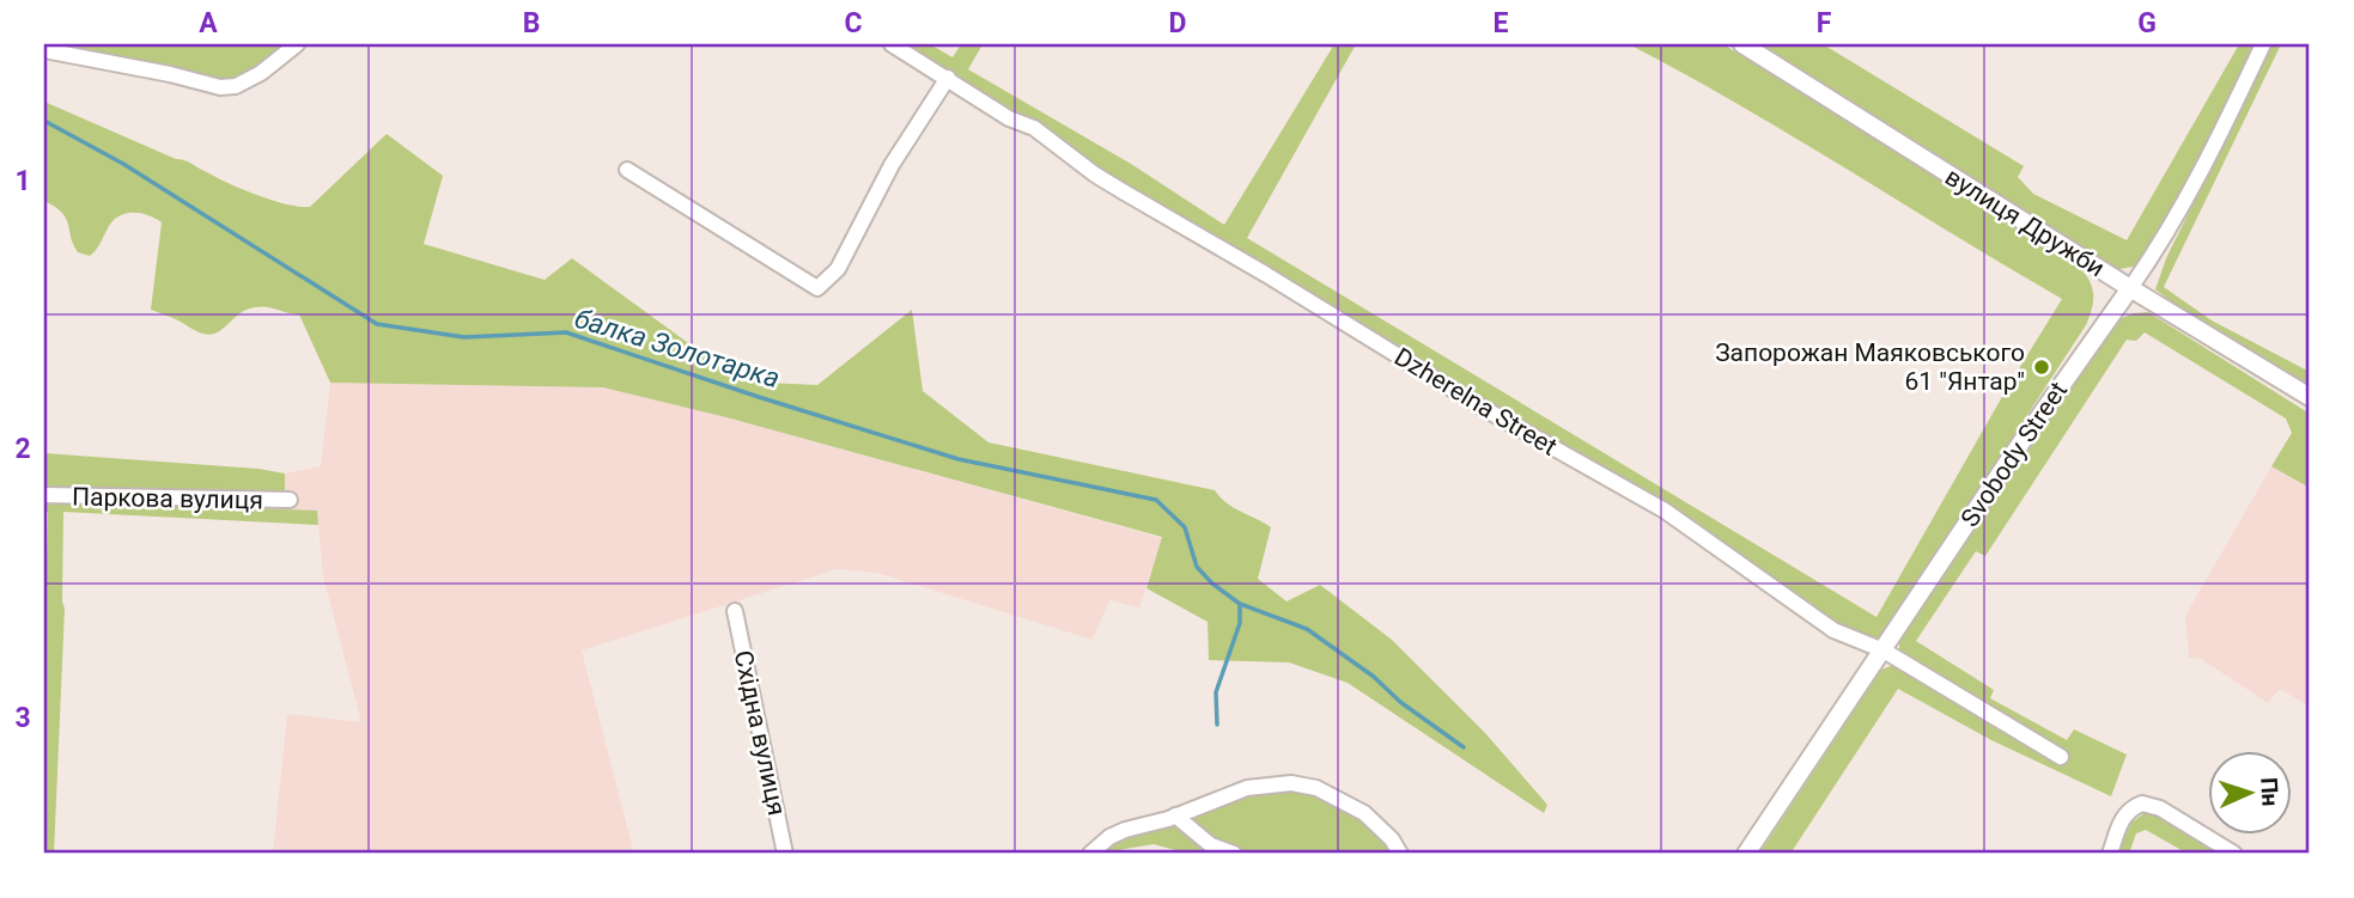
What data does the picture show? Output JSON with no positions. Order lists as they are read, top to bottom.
{
  "streets": {
    "street": [
      "вулиця Дружби",
      "Dzherelna Street",
      "Svobody Street",
      "Паркова вулиця",
      "Східна вулиця"
    ]
  },
  "crossings": [
    ["вулиця Дружби", "Svobody Street"],
    ["Dzherelna Street", "Svobody Street"]
  ],
  "water": ["балка Золотарка"],
  "places": ["Запорожан Маяковського 61 \"Янтар\""],
  "north": "right",
  "grid": {
    "columns": [
      "A",
      "B",
      "C",
      "D",
      "E",
      "F",
      "G"
    ],
    "rows": ["1", "2", "3"]
  }
}
